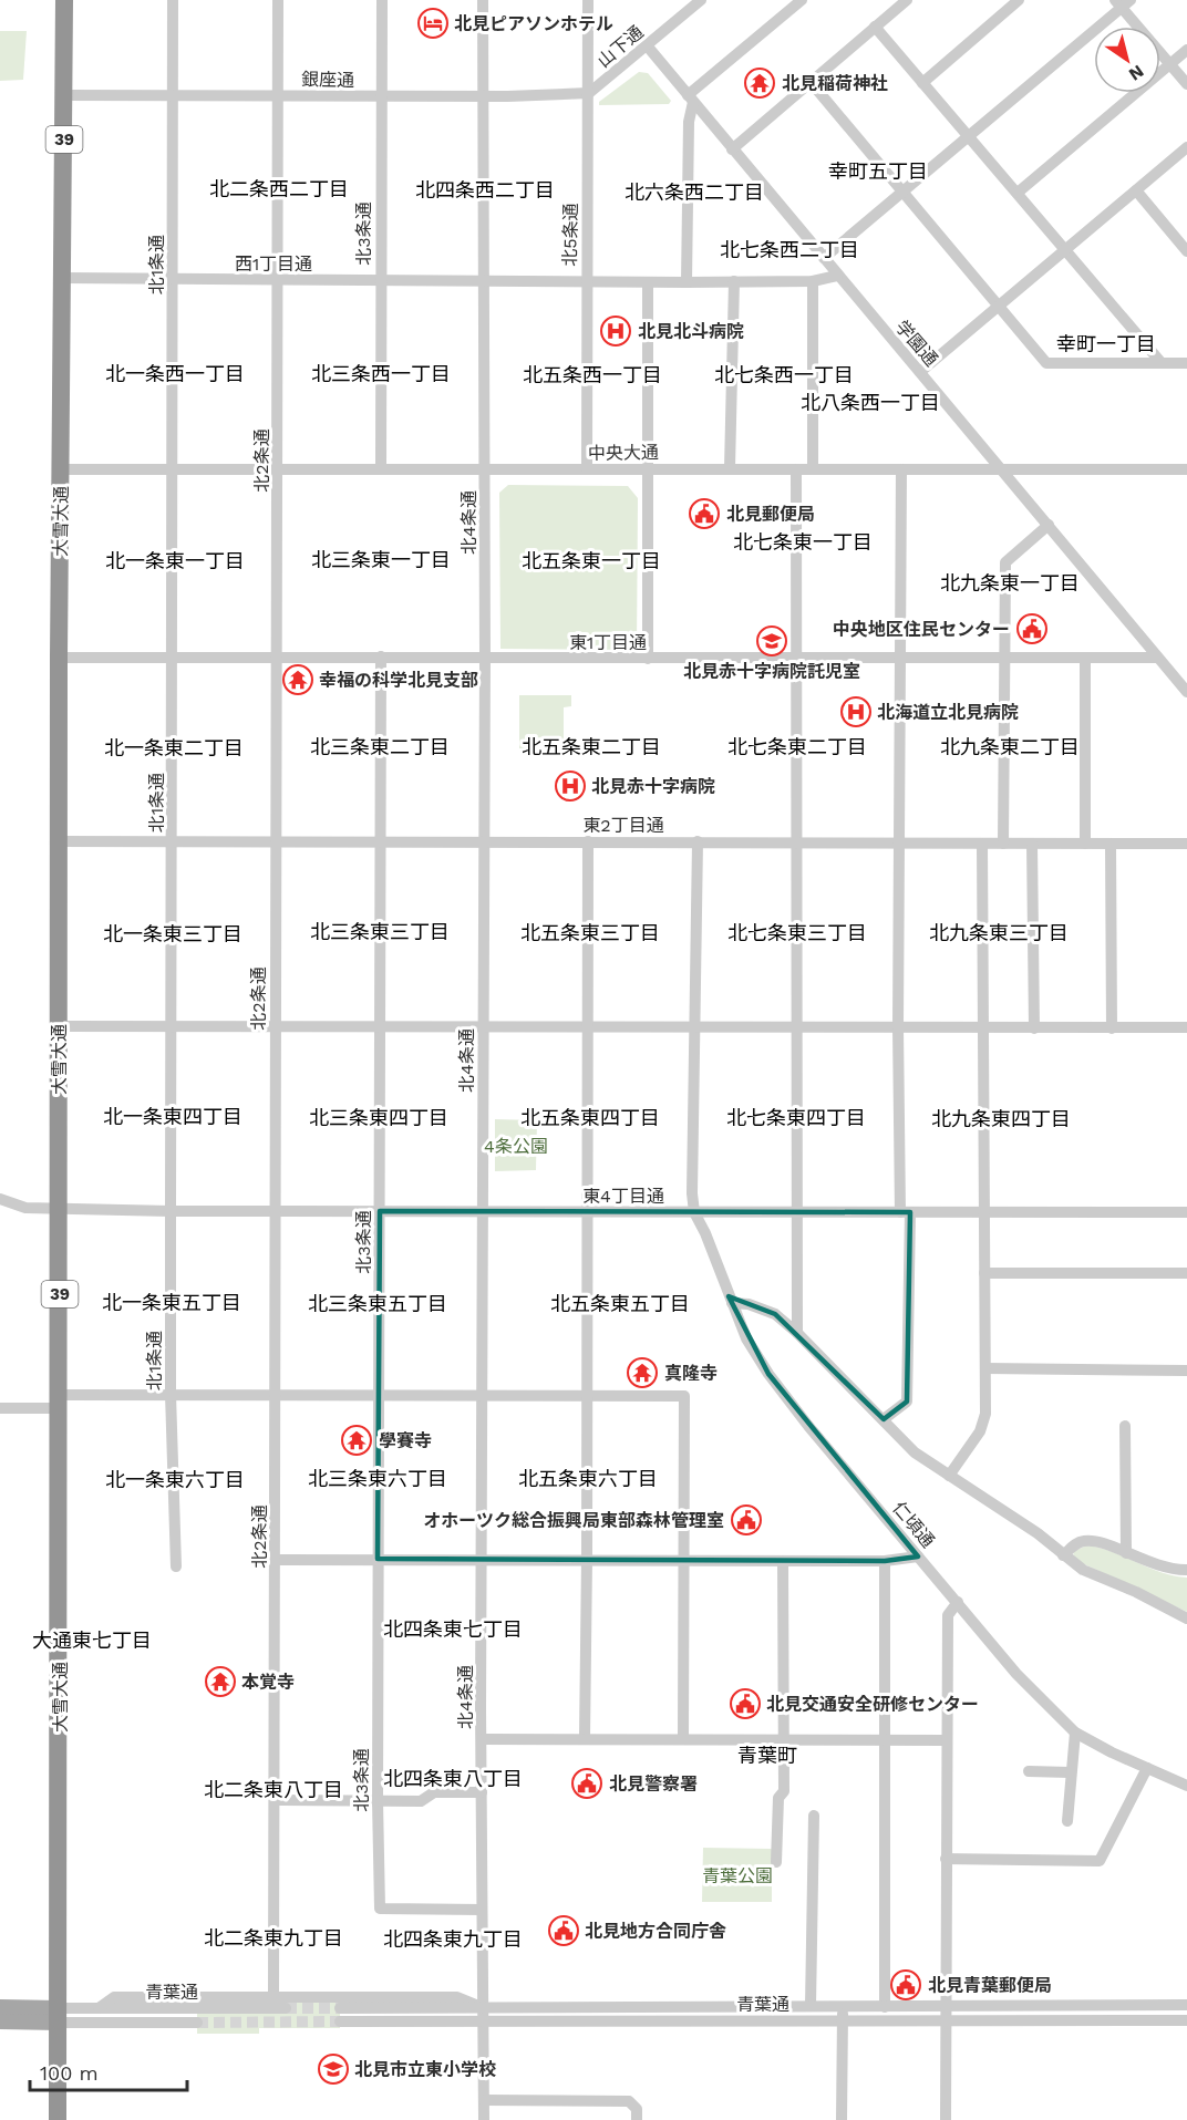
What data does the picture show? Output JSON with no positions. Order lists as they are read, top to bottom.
{
  "streets": {
    "highway": ["39", "大雪大通"],
    "street": [
      "山下通",
      "銀座通",
      "北3条通",
      "北5条通",
      "西1丁目通",
      "北1条通",
      "学園通",
      "中央大通",
      "北2条通",
      "北4条通",
      "東1丁目通",
      "東2丁目通",
      "東4丁目通",
      "仁頃通",
      "青葉通"
    ]
  },
  "crossings": [
    ["山下通", "銀座通"],
    ["山下通", "北5条通"],
    ["山下通", "学園通"],
    ["銀座通", "北3条通"],
    ["銀座通", "北5条通"],
    ["銀座通", "北1条通"],
    ["銀座通", "北2条通"],
    ["銀座通", "大雪大通"],
    ["銀座通", "北4条通"],
    ["北3条通", "西1丁目通"],
    ["北3条通", "中央大通"],
    ["北3条通", "北4条通"],
    ["北3条通", "東1丁目通"],
    ["北3条通", "東2丁目通"],
    ["北3条通", "東4丁目通"],
    ["北5条通", "西1丁目通"],
    ["北5条通", "中央大通"],
    ["西1丁目通", "北1条通"],
    ["西1丁目通", "学園通"],
    ["西1丁目通", "北2条通"],
    ["西1丁目通", "大雪大通"],
    ["西1丁目通", "北4条通"],
    ["北1条通", "中央大通"],
    ["北1条通", "東1丁目通"],
    ["北1条通", "東2丁目通"],
    ["北1条通", "東4丁目通"],
    ["学園通", "中央大通"],
    ["学園通", "東1丁目通"],
    ["中央大通", "北2条通"],
    ["中央大通", "大雪大通"],
    ["中央大通", "北4条通"],
    ["北2条通", "東1丁目通"],
    ["北2条通", "東2丁目通"],
    ["北2条通", "東4丁目通"],
    ["大雪大通", "東1丁目通"],
    ["大雪大通", "東2丁目通"],
    ["大雪大通", "東4丁目通"],
    ["大雪大通", "青葉通"],
    ["北4条通", "東1丁目通"],
    ["北4条通", "東2丁目通"],
    ["北4条通", "東4丁目通"],
    ["北4条通", "青葉通"],
    ["東4丁目通", "仁頃通"]
  ],
  "districts": [
    "幸町五丁目",
    "北二条西二丁目",
    "北四条西二丁目",
    "北六条西二丁目",
    "北七条西二丁目",
    "幸町一丁目",
    "北一条西一丁目",
    "北三条西一丁目",
    "北五条西一丁目",
    "北七条西一丁目",
    "北八条西一丁目",
    "北七条東一丁目",
    "北三条東一丁目",
    "北一条東一丁目",
    "北五条東一丁目",
    "北九条東一丁目",
    "北三条東二丁目",
    "北五条東二丁目",
    "北七条東二丁目",
    "北九条東二丁目",
    "北一条東二丁目",
    "北三条東三丁目",
    "北五条東三丁目",
    "北七条東三丁目",
    "北九条東三丁目",
    "北一条東三丁目",
    "北一条東四丁目",
    "北三条東四丁目",
    "北五条東四丁目",
    "北七条東四丁目",
    "北九条東四丁目",
    "北一条東五丁目",
    "北三条東五丁目",
    "北五条東五丁目",
    "北三条東六丁目",
    "北五条東六丁目",
    "北一条東六丁目",
    "北四条東七丁目",
    "大通東七丁目",
    "青葉町",
    "北四条東八丁目",
    "北二条東八丁目",
    "北二条東九丁目",
    "北四条東九丁目"
  ],
  "parks": ["4条公園", "青葉公園"],
  "places": {
    "hotel": ["北見ピアソンホテル"],
    "temple": [
      "北見稲荷神社",
      "幸福の科学北見支部",
      "真隆寺",
      "學賽寺",
      "本覚寺"
    ],
    "hospital": ["北見北斗病院", "北海道立北見病院", "北見赤十字病院"],
    "public building": [
      "北見郵便局",
      "中央地区住民センター",
      "オホーツク総合振興局東部森林管理室",
      "北見交通安全研修センター",
      "北見警察署",
      "北見地方合同庁舎",
      "北見青葉郵便局"
    ],
    "school or university": ["北見赤十字病院託児室", "北見市立東小学校"]
  },
  "scale_bar": "100 m",
  "north": "bottom right"
}
